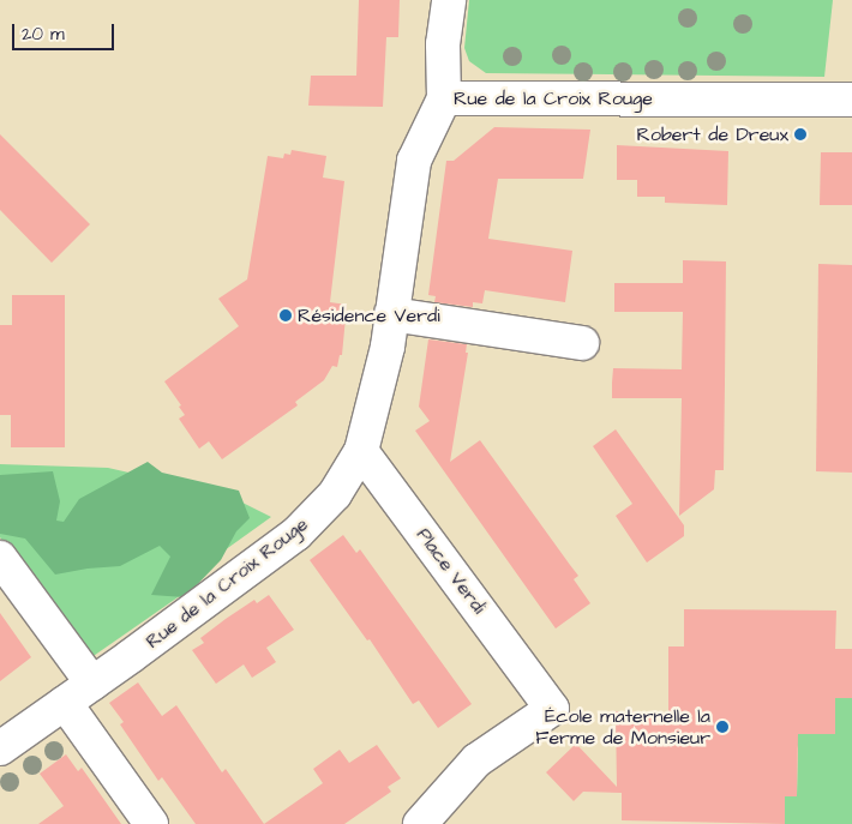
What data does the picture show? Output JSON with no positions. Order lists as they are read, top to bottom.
{
  "streets": {
    "street": ["Rue de la Croix Rouge", "Place Verdi"]
  },
  "crossings": [
    ["Rue de la Croix Rouge", "Place Verdi"]
  ],
  "places": ["Robert de Dreux", "Résidence Verdi", "École maternelle la Ferme de Monsieur"],
  "scale_bar": "20 m"
}
